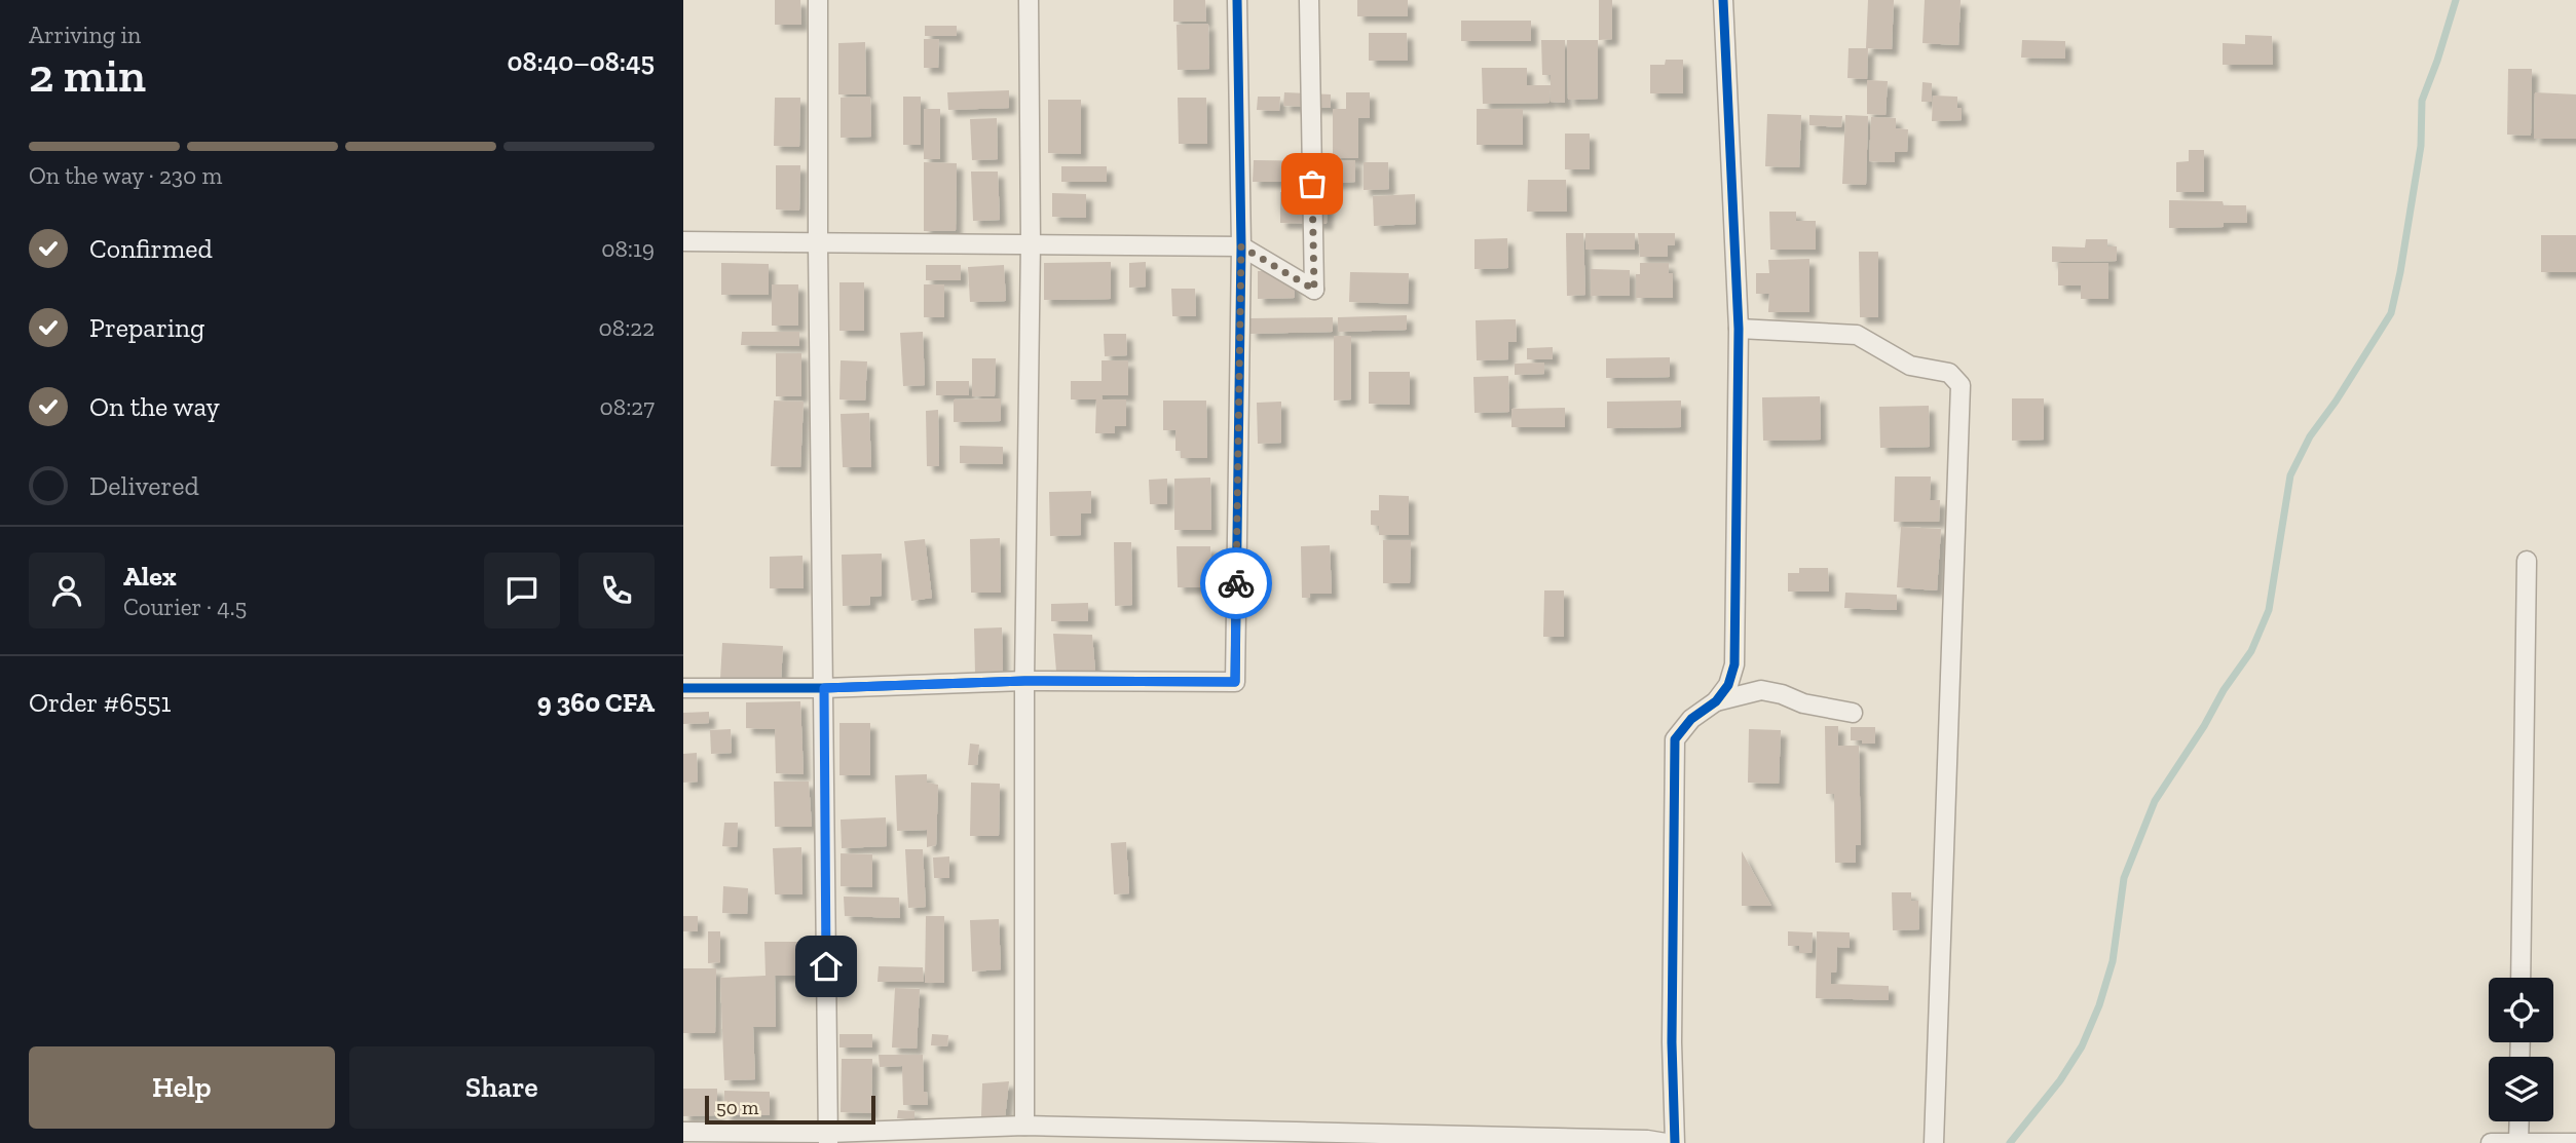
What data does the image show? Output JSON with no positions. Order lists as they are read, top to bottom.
{
  "scale_bar": "50 m",
  "page": {
    "heading": ["2 min", "Arriving in", "08:40–08:45"],
    "panel": [
      "Alex",
      "Courier · 4.5",
      "Order #6551",
      "9 360 CFA"
    ],
    "bar": "On the way · 230 m",
    "list": [
      ["Confirmed", "08:19"],
      ["Preparing", "08:22"],
      ["On the way", "08:27"],
      "Delivered"
    ],
    "buttons": ["Help", "Share"],
    "scale": "50 m"
  }
}
